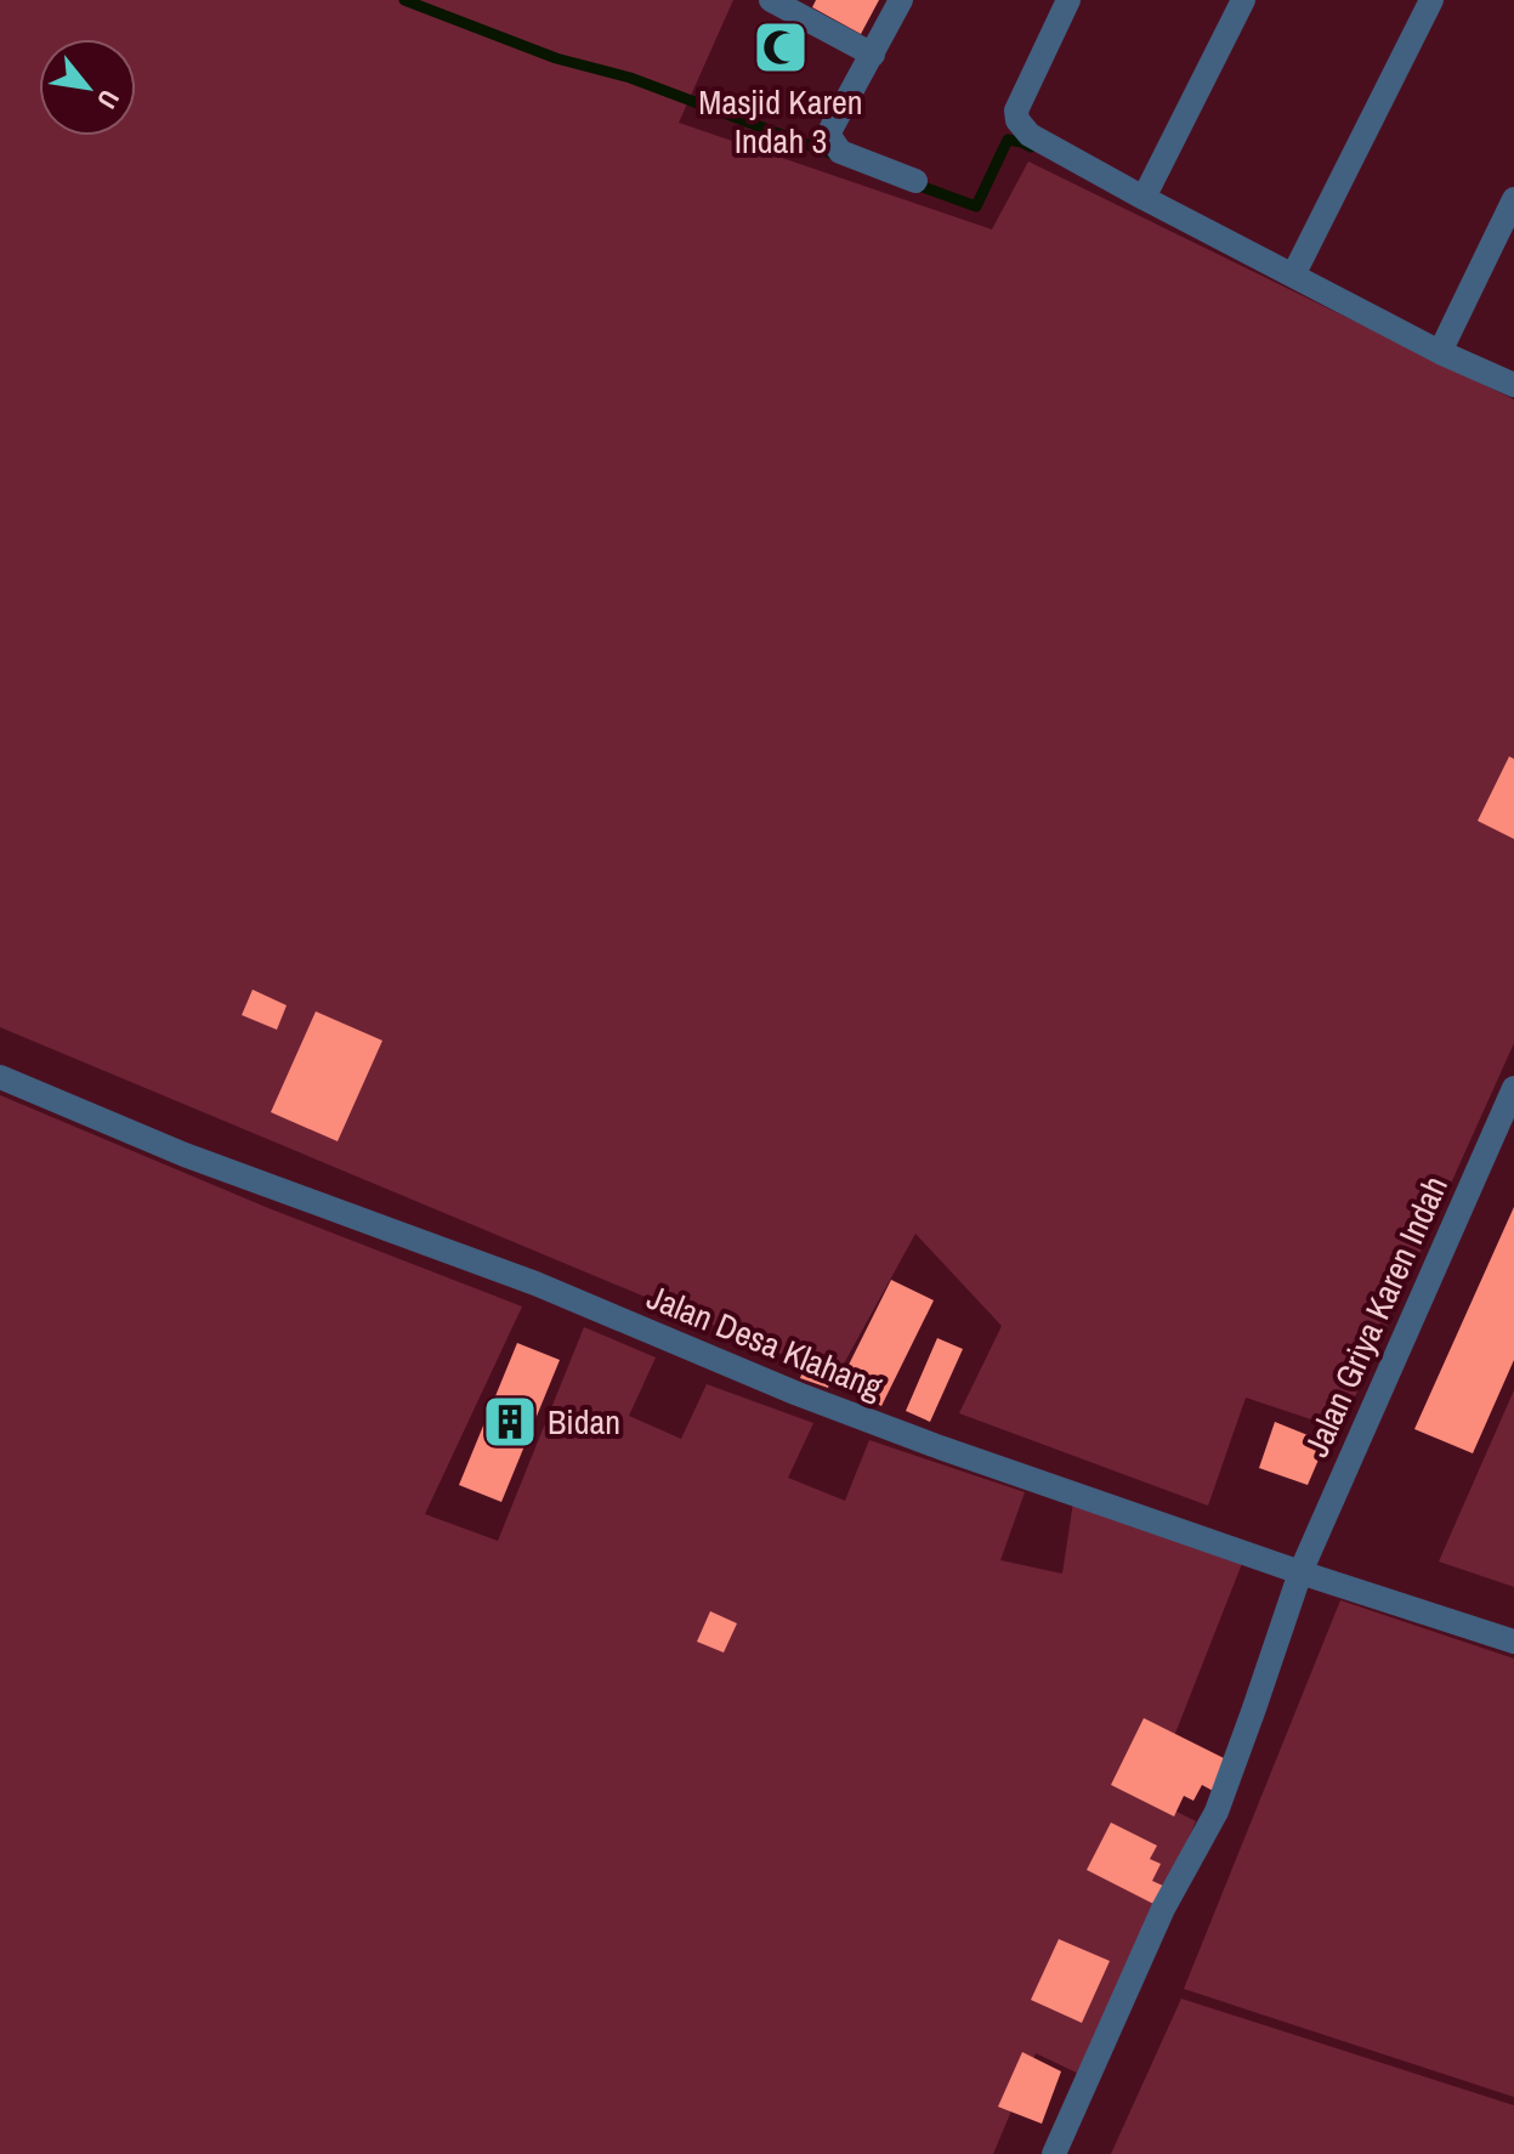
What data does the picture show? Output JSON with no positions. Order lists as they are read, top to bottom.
{
  "streets": {
    "street": ["Jalan Griya Karen Indah", "Jalan Desa Klahang"]
  },
  "crossings": [
    ["Jalan Griya Karen Indah", "Jalan Desa Klahang"]
  ],
  "places": {
    "mosque": ["Masjid Karen Indah 3"],
    "building": ["Bidan"]
  },
  "north": "bottom right"
}
